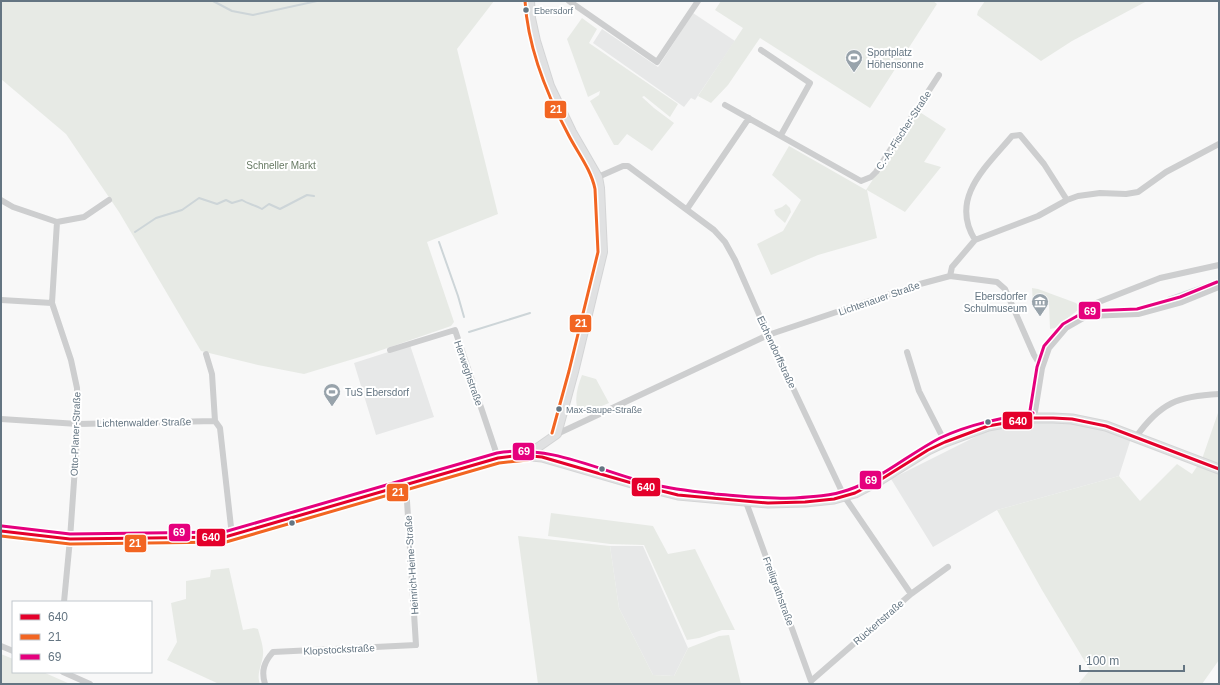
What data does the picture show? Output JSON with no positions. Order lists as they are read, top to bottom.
{
  "streets": {
    "street": [
      "C.-A.-Fischer-Straße",
      "Lichtenauer Straße",
      "Eichendorffstraße",
      "Herweghstraße",
      "Lichtenwalder Straße",
      "Otto-Planer-Straße",
      "Heinrich-Heine-Straße",
      "Freiligrathstraße",
      "Rückertstraße",
      "Klopstockstraße"
    ]
  },
  "crossings": [
    ["Lichtenauer Straße", "Eichendorffstraße"],
    ["Eichendorffstraße", "Rückertstraße"],
    ["Lichtenwalder Straße", "Otto-Planer-Straße"],
    ["Heinrich-Heine-Straße", "Klopstockstraße"],
    ["Freiligrathstraße", "Rückertstraße"]
  ],
  "parks": ["Schneller Markt"],
  "places": {
    "other": ["Ebersdorf", "Max-Saupe-Straße"],
    "sports": ["Sportplatz Höhensonne", "TuS Ebersdorf"],
    "museum": ["Ebersdorfer Schulmuseum"]
  },
  "lines": ["transit line 21", "transit line 69", "transit line 640"],
  "legend": ["640", "21", "69"],
  "scale_bar": "100 m"
}
